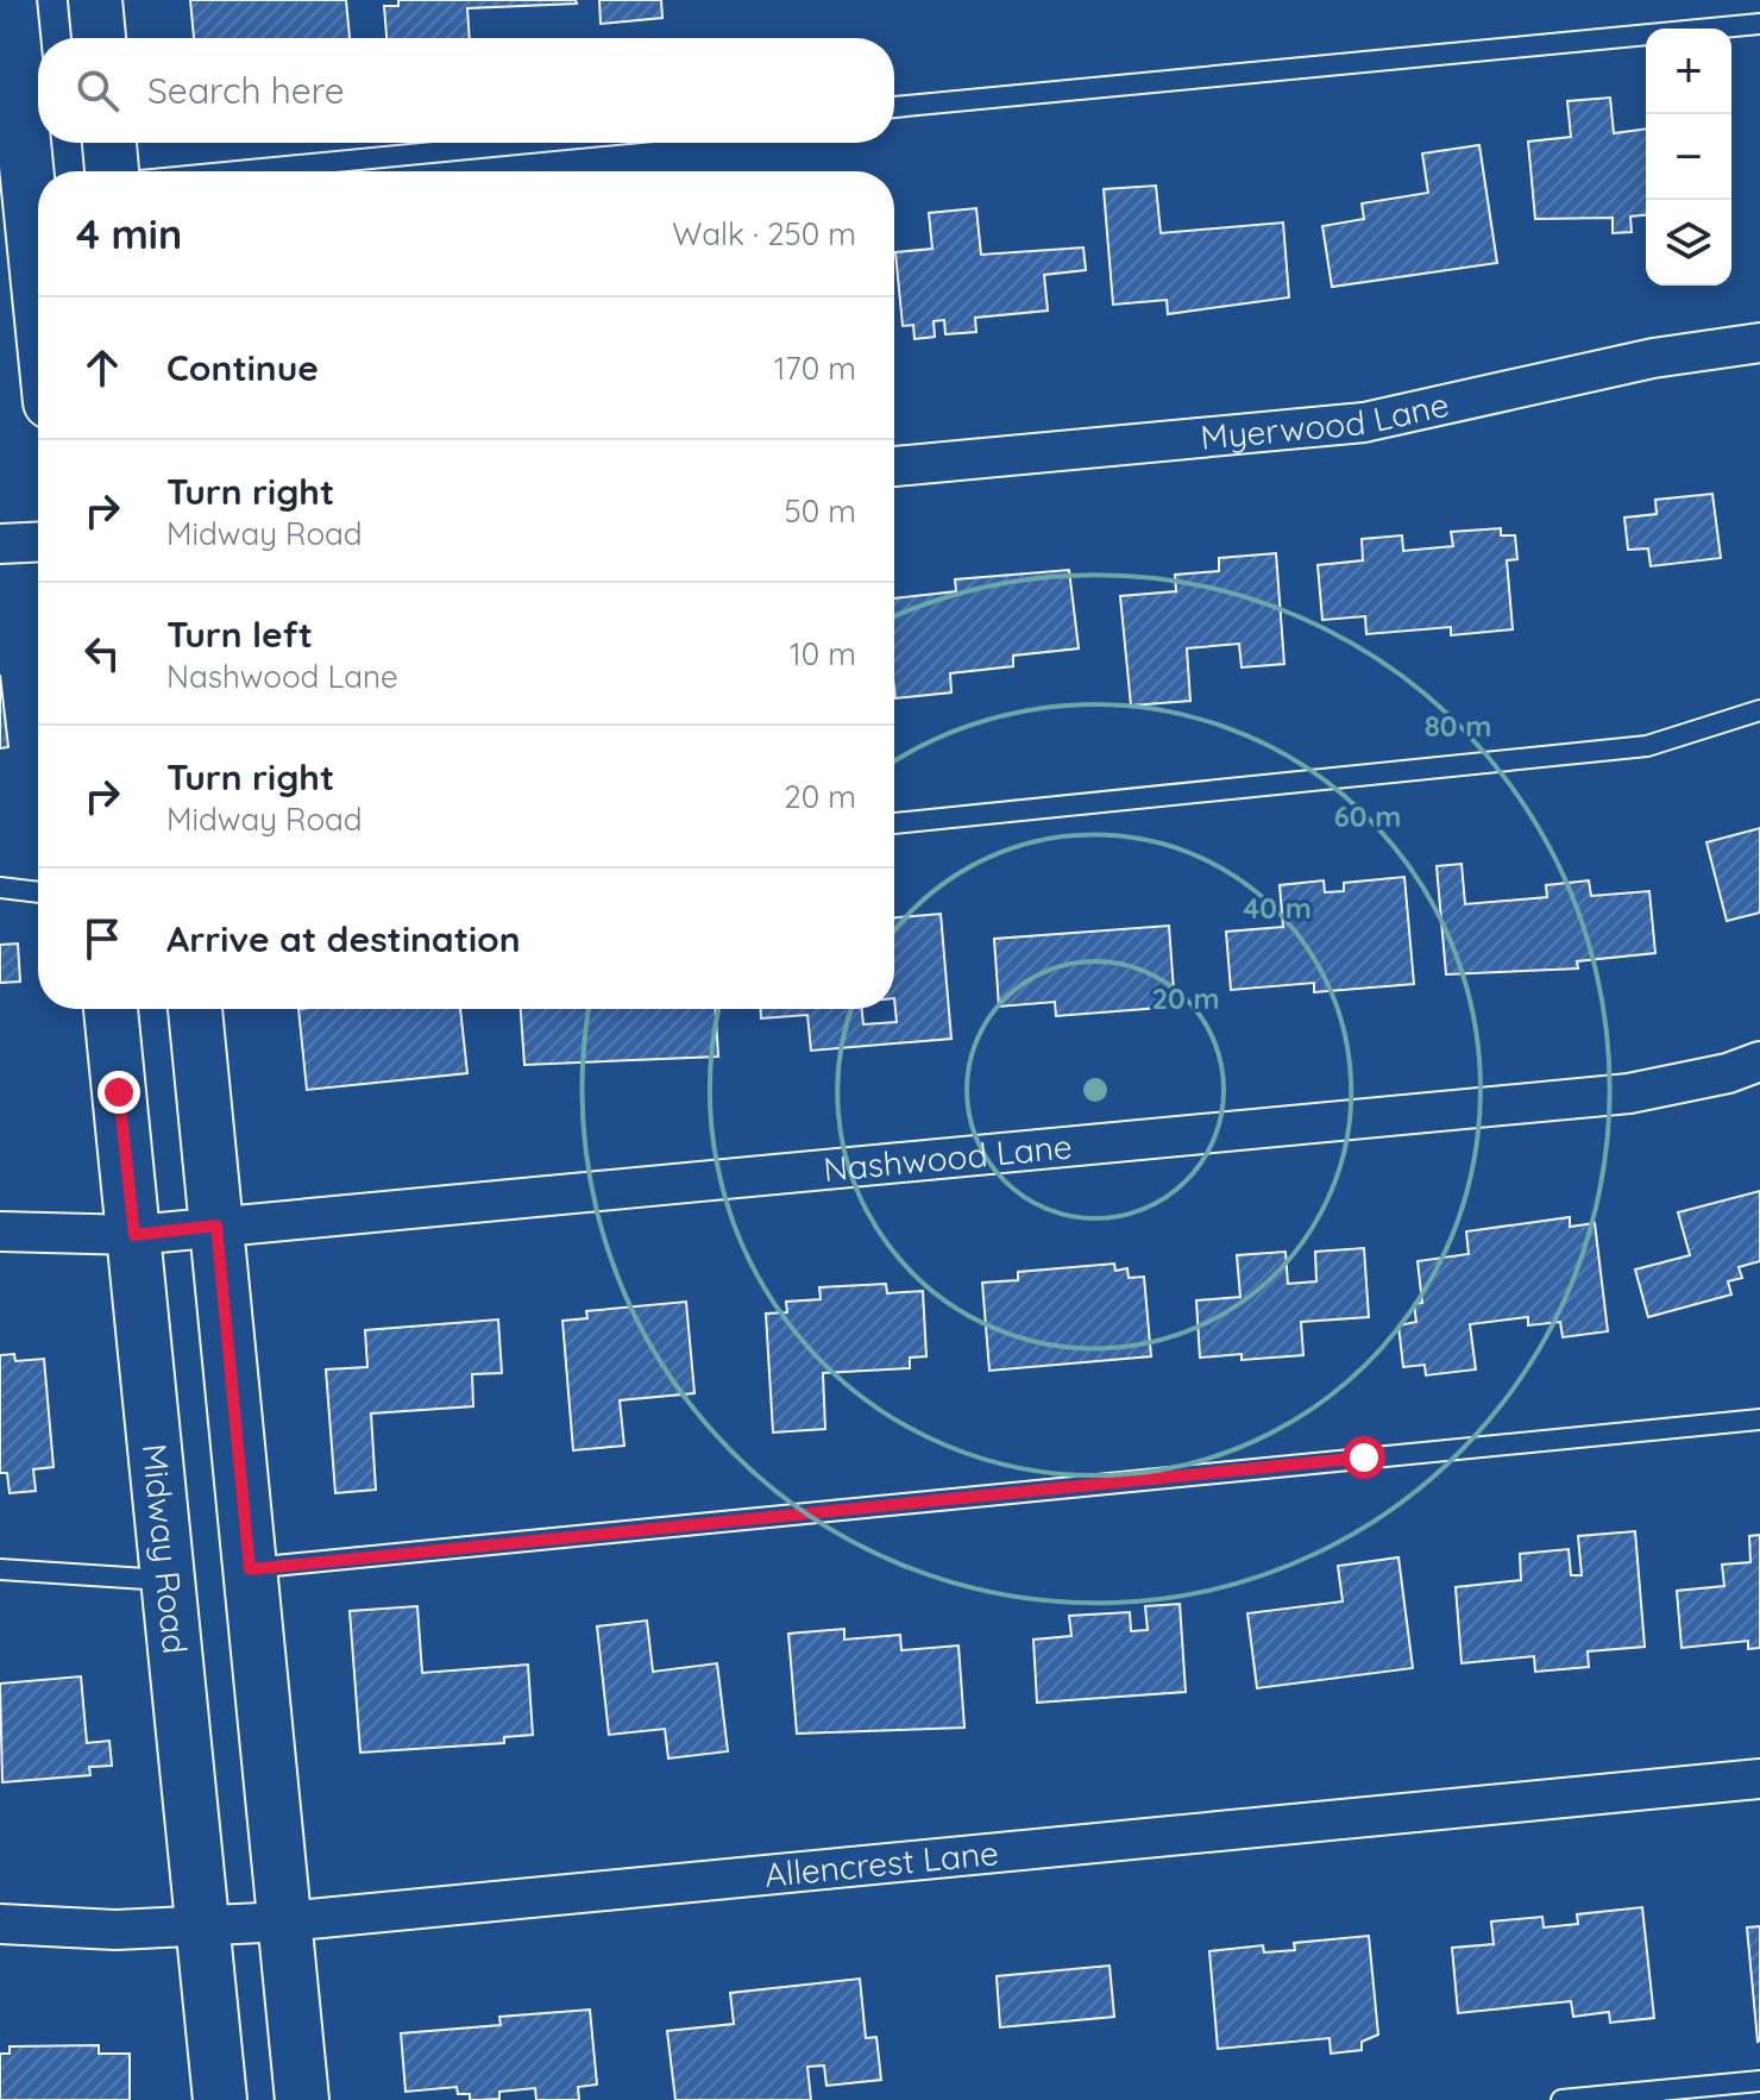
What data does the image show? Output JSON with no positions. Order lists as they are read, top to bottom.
{
  "streets": {
    "main road": ["Midway Road"],
    "street": ["Myerwood Lane", "Nashwood Lane", "Allencrest Lane"]
  },
  "crossings": [
    ["Nashwood Lane", "Midway Road"],
    ["Midway Road", "Allencrest Lane"]
  ],
  "page": {
    "map_buttons": ["+", "−"],
    "search": "Search here",
    "heading": ["4 min", "Walk · 250 m"],
    "list": [
      ["Continue", "170 m"],
      ["Turn right", "Midway Road", "50 m"],
      ["Turn left", "Nashwood Lane", "10 m"],
      ["Turn right", "Midway Road", "20 m"],
      "Arrive at destination"
    ]
  },
  "rings": [
    "80 m",
    "60 m",
    "40 m",
    "20 m"
  ]
}
